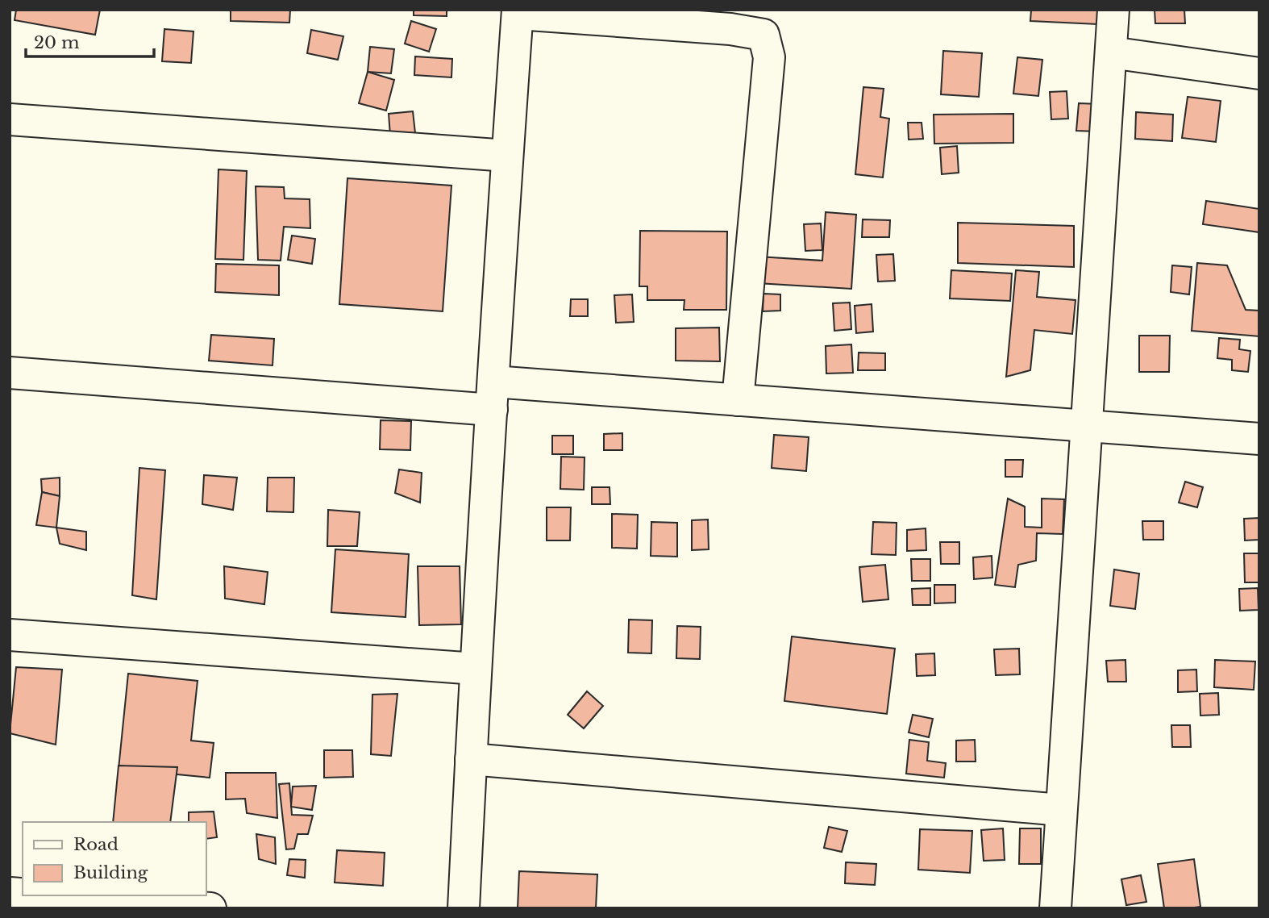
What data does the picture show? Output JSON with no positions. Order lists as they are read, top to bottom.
{
  "legend": ["Road", "Building"],
  "scale_bar": "20 m"
}
